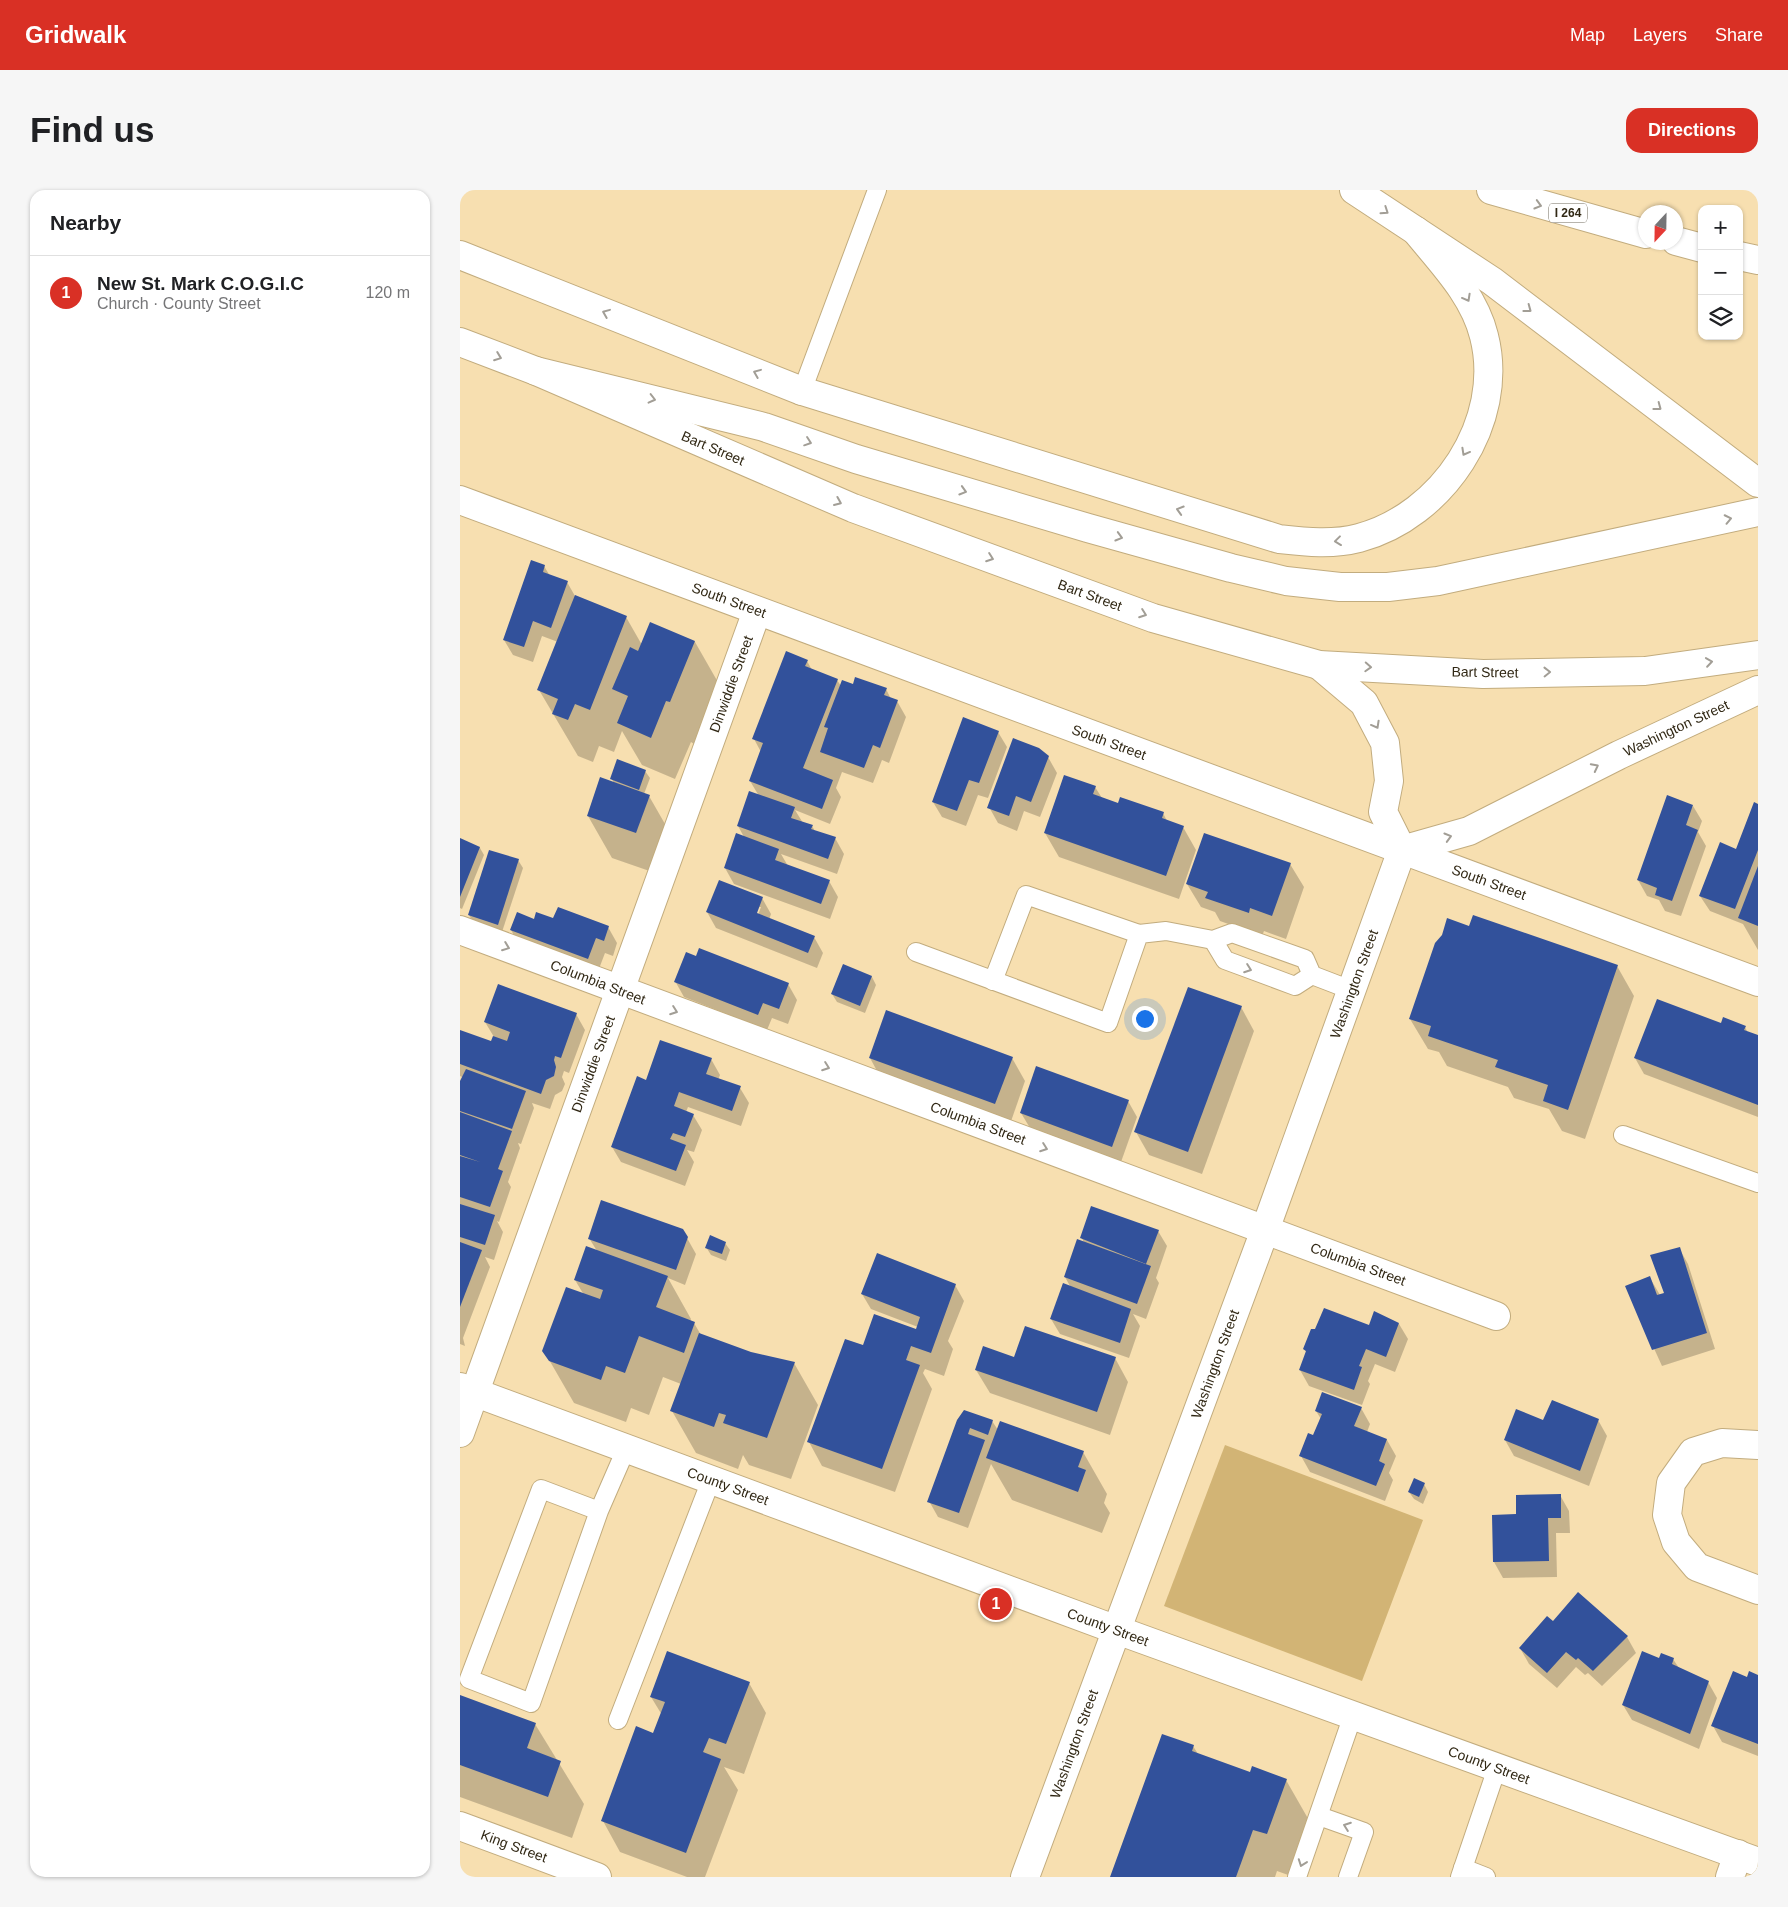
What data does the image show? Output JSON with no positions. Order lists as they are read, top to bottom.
{
  "streets": {
    "main road": [
      "I 264",
      "Bart Street",
      "South Street",
      "Dinwiddie Street",
      "Washington Street",
      "Columbia Street",
      "County Street",
      "King Street"
    ]
  },
  "crossings": [
    ["South Street", "Dinwiddie Street"],
    ["South Street", "Washington Street"],
    ["Dinwiddie Street", "Columbia Street"],
    ["Dinwiddie Street", "County Street"],
    ["Washington Street", "Columbia Street"],
    ["Washington Street", "County Street"]
  ],
  "one_way": ["Columbia Street"],
  "north": "bottom",
  "page": {
    "header": "Gridwalk",
    "nav": ["Map", "Layers", "Share"],
    "buttons": "Directions",
    "title": "Find us",
    "heading": "Nearby",
    "map_buttons": ["+", "−"],
    "list": [
      {
        "mark": "1",
        "name": "New St. Mark C.O.G.I.C",
        "note": "Church · County Street",
        "value": "120 m"
      }
    ],
    "pins": "1"
  }
}
